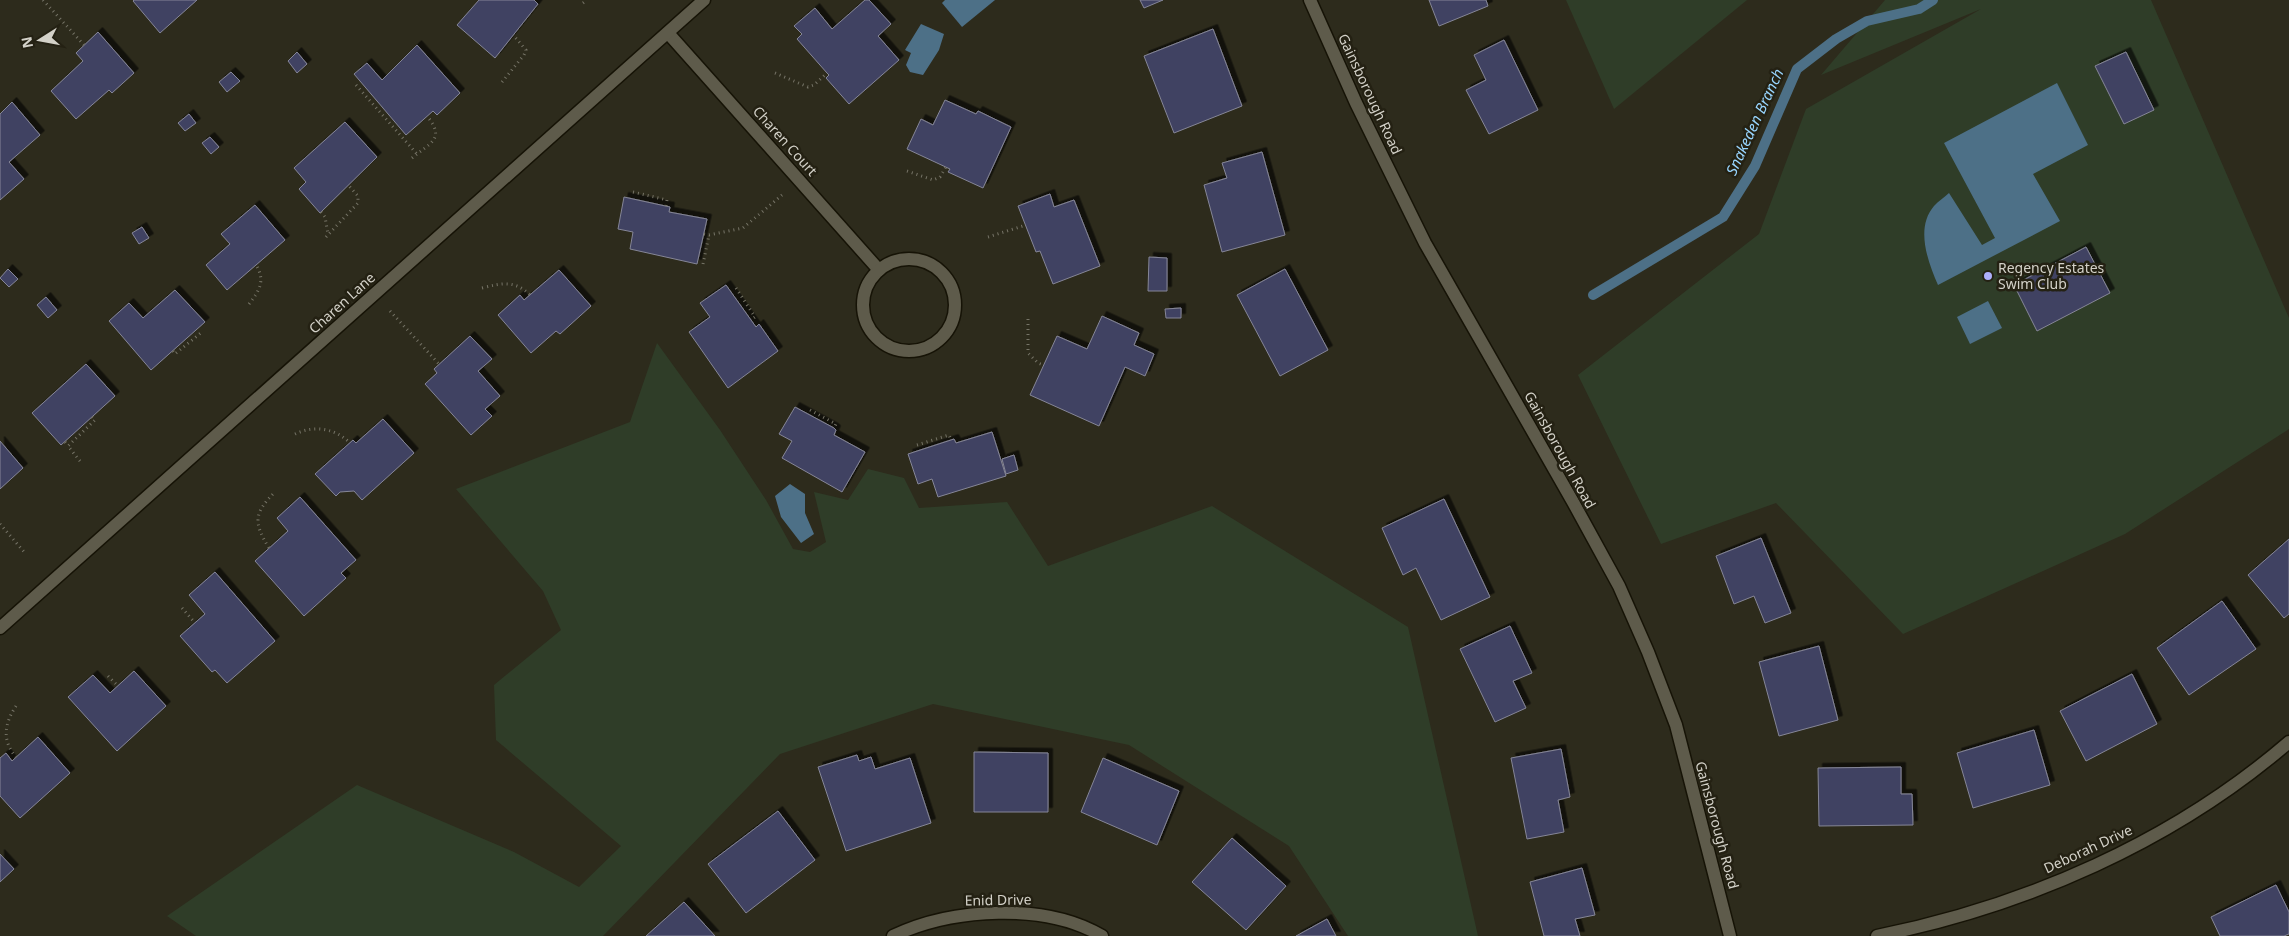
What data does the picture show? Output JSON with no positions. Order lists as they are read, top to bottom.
{
  "streets": {
    "street": [
      "Gainsborough Road",
      "Charen Court",
      "Charen Lane",
      "Deborah Drive",
      "Enid Drive"
    ]
  },
  "crossings": [
    ["Charen Court", "Charen Lane"]
  ],
  "water": ["Snakeden Branch"],
  "places": ["Regency Estates Swim Club"],
  "north": "left"
}
